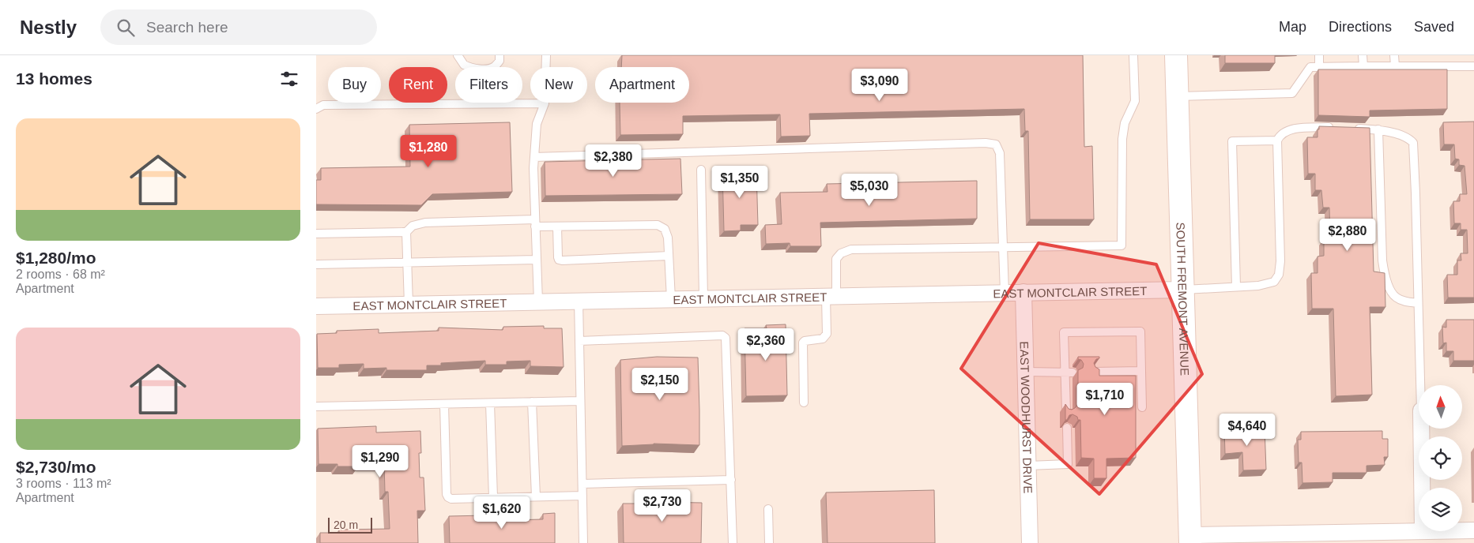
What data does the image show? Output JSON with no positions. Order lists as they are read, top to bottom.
{
  "streets": {
    "main road": ["SOUTH FREMONT AVENUE"],
    "street": ["EAST MONTCLAIR STREET", "EAST WOODHURST DRIVE"]
  },
  "crossings": [
    ["EAST MONTCLAIR STREET", "SOUTH FREMONT AVENUE"],
    ["EAST MONTCLAIR STREET", "EAST WOODHURST DRIVE"]
  ],
  "scale_bar": "20 m",
  "north": "top",
  "page": {
    "header": "Nestly",
    "search": "Search here",
    "nav": ["Map", "Directions", "Saved"],
    "heading": "13 homes",
    "chip": [
      "Buy",
      "Rent",
      "Filters",
      "New",
      "Apartment"
    ],
    "price": [
      "$3,090",
      "$1,280",
      "$2,380",
      "$1,350",
      "$5,030",
      "$2,880",
      "$2,360",
      "$2,150",
      "$1,710",
      "$4,640",
      "$1,290",
      "$2,730",
      "$1,620"
    ],
    "list": [
      {
        "name": "$1,280/mo",
        "note": "2 rooms · 68 m² · Apartment"
      },
      {
        "name": "$2,730/mo",
        "note": "3 rooms · 113 m² · Apartment"
      }
    ],
    "scale": "20 m"
  }
}
